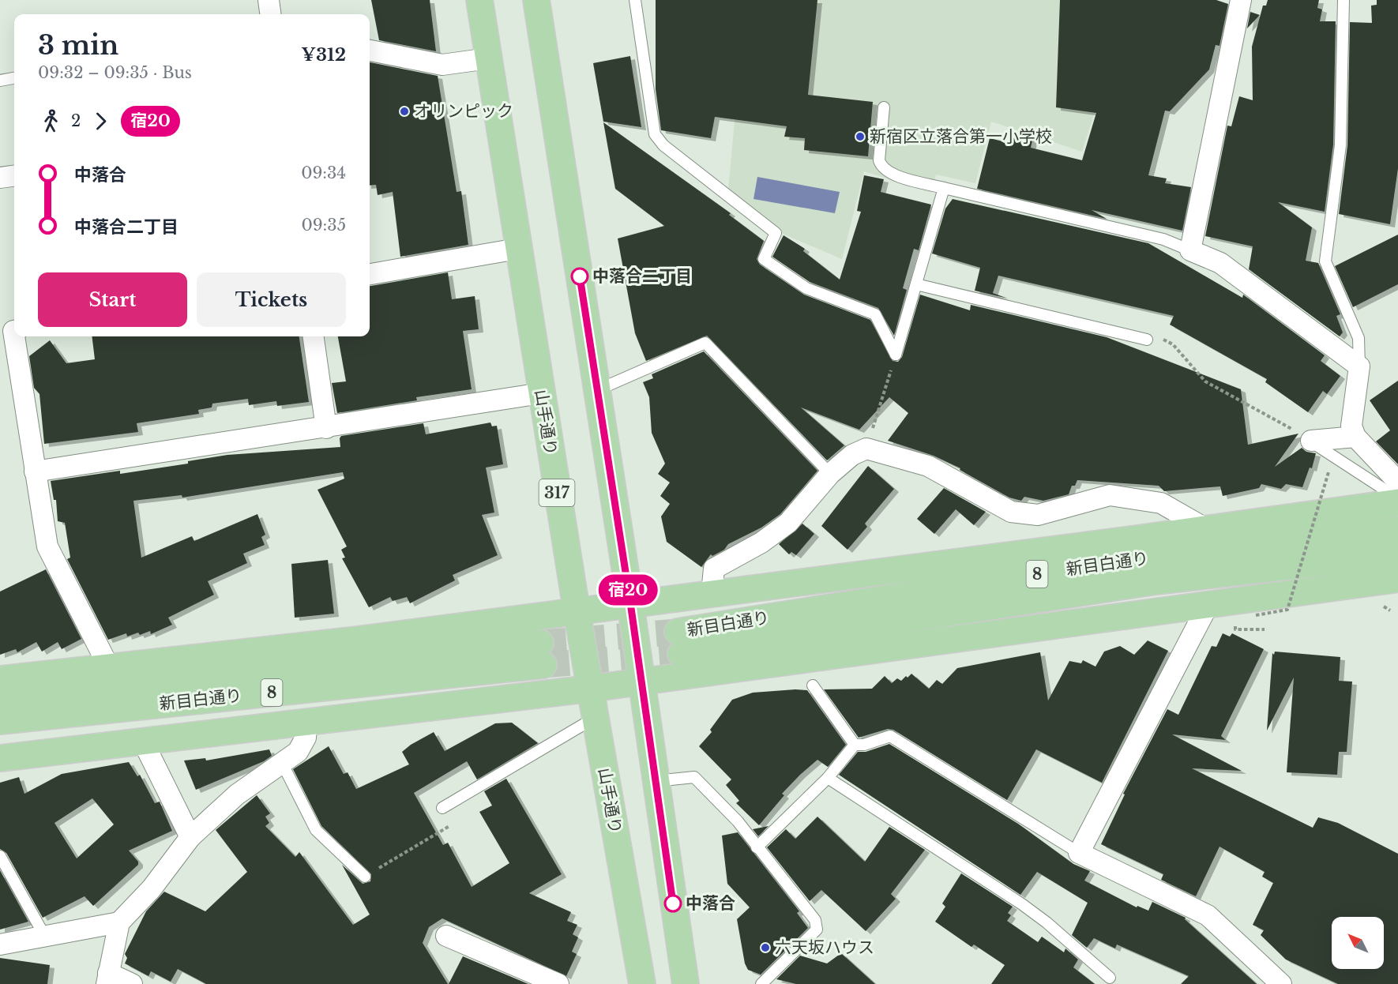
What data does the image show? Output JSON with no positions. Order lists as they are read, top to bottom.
{
  "streets": {
    "main road": [
      "山手通り",
      "317",
      "新目白通り",
      "8"
    ]
  },
  "places": [
    "オリンピック",
    "新宿区立落合第一小学校",
    "中落合二丁目",
    "中落合",
    "六天坂ハウス"
  ],
  "lines": ["bus line 宿20"],
  "north": "top left",
  "page": {
    "on_map": "宿20",
    "heading": ["3 min", "09:32 – 09:35 · Bus", "¥312"],
    "legs": ["2", "宿20"],
    "list": [
      {
        "name": "中落合",
        "value": "09:34"
      },
      {
        "name": "中落合二丁目",
        "value": "09:35"
      }
    ],
    "buttons": ["Start", "Tickets"]
  }
}
